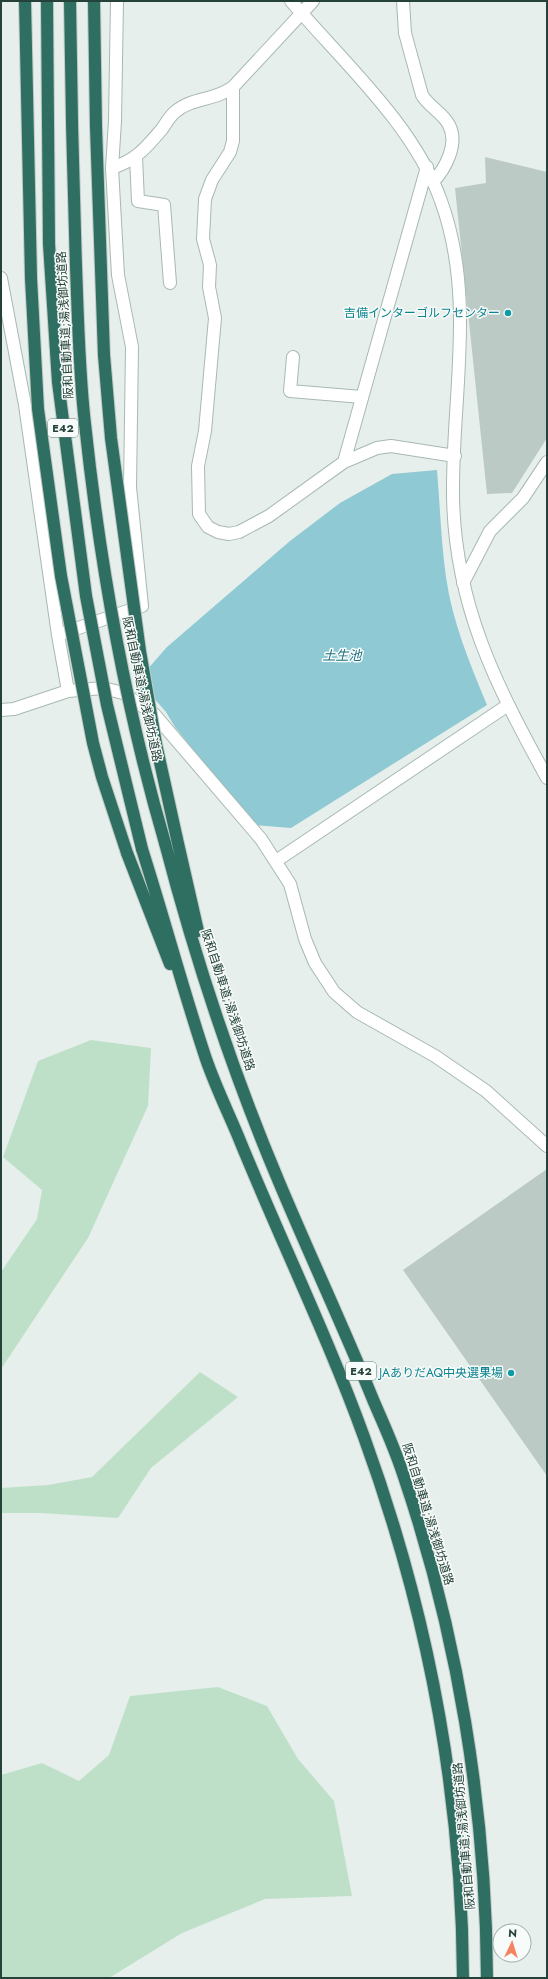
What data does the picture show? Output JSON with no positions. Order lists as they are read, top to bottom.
{
  "streets": {
    "highway": ["阪和自動車道;湯浅御坊道路", "E42"]
  },
  "water": ["土生池"],
  "places": ["吉備インターゴルフセンター", "JAありだAQ中央選果場"],
  "north": "top"
}
